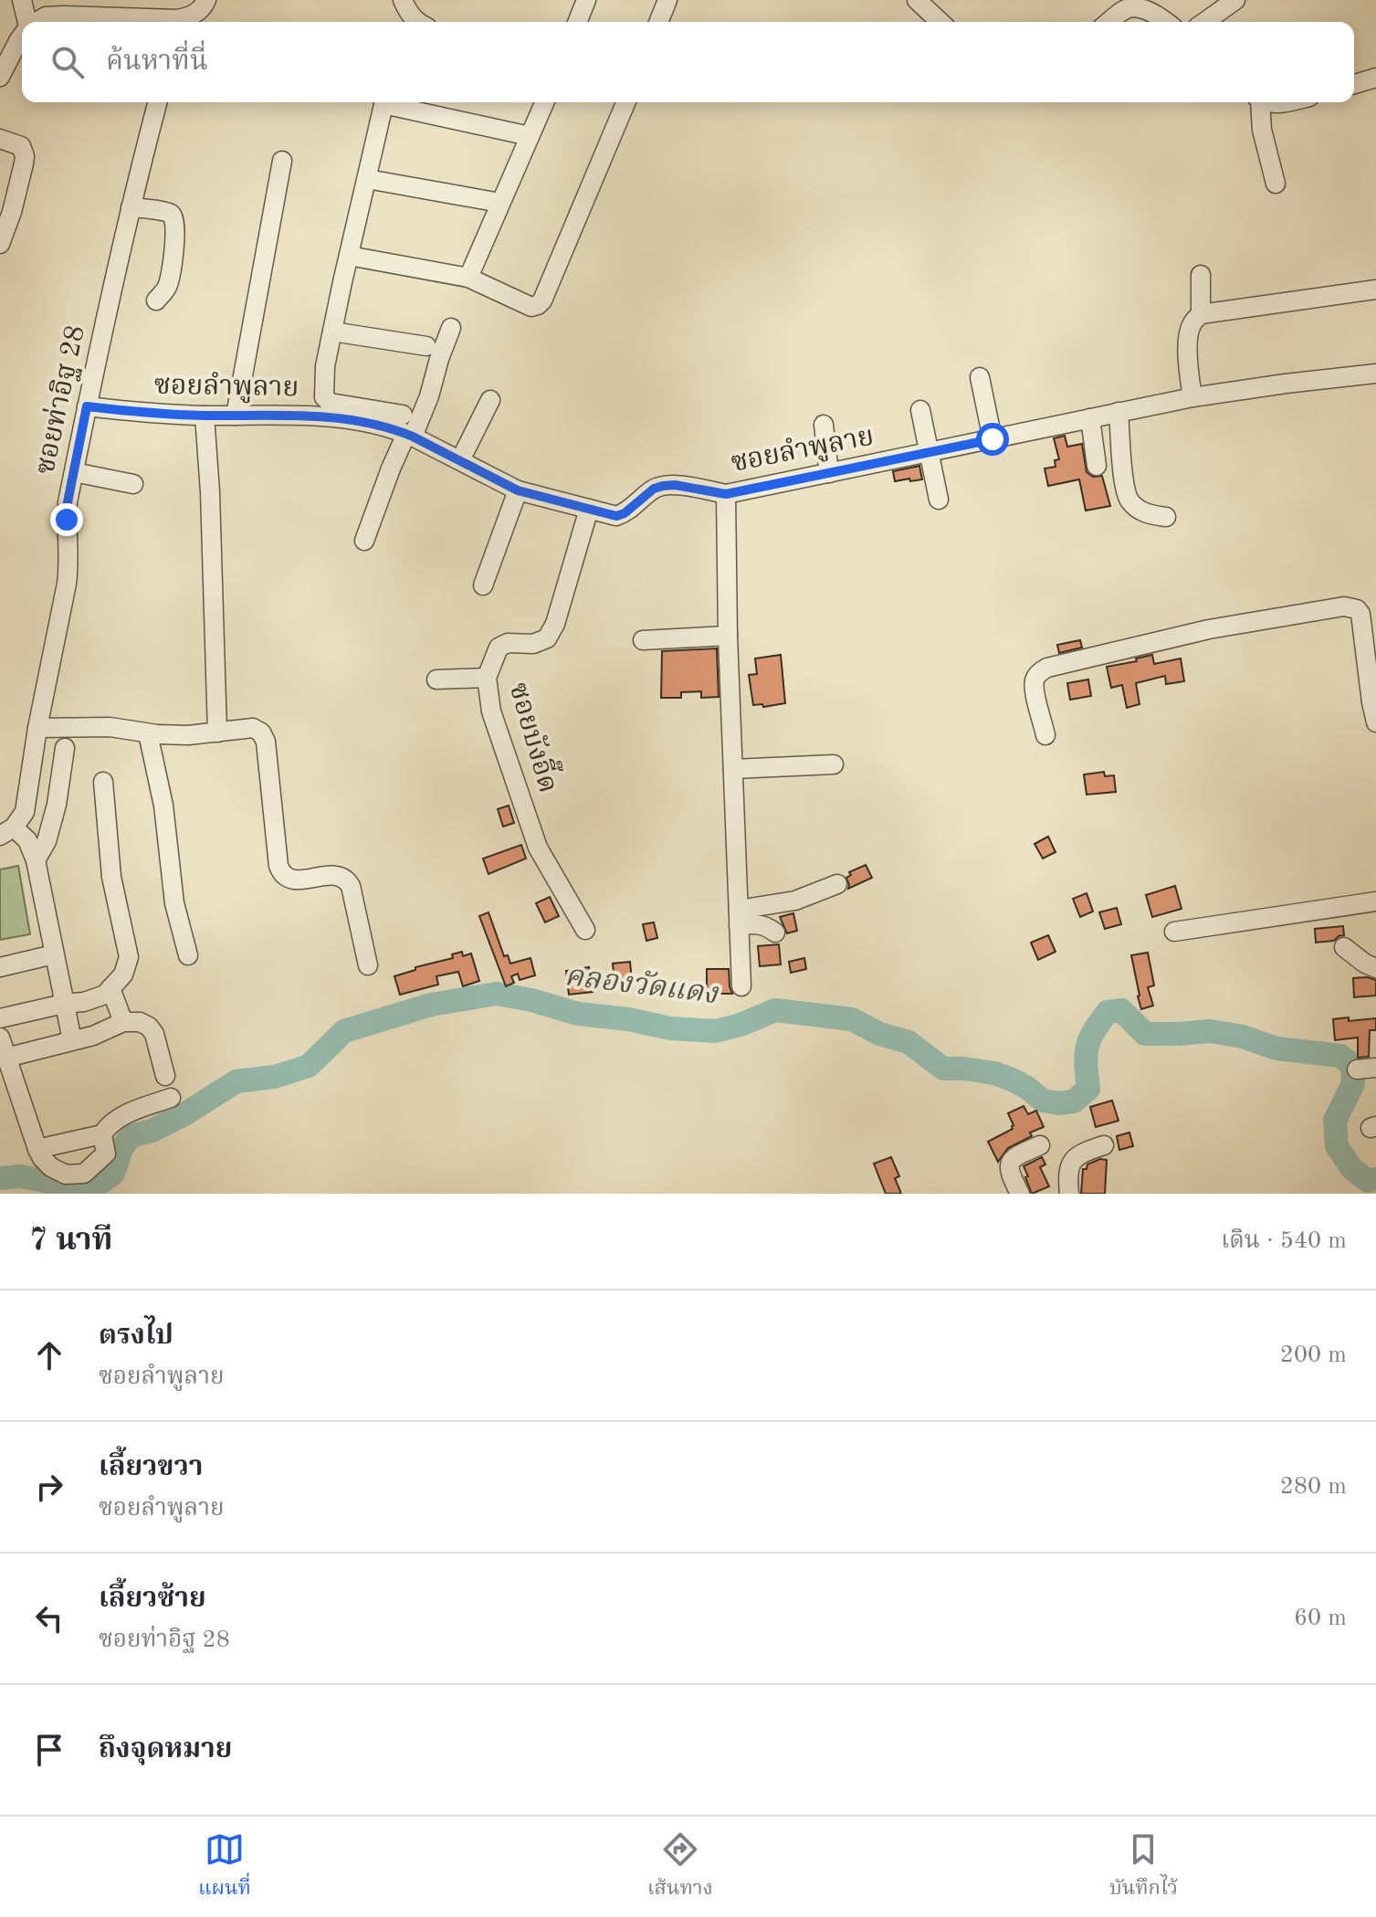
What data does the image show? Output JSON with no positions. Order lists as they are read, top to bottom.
{
  "streets": {
    "street": ["ซอยลำพูลาย", "ซอยท่าอิฐ 28", "ซอยบังอี๊ด"]
  },
  "crossings": [
    ["ซอยลำพูลาย", "ซอยท่าอิฐ 28"],
    ["ซอยลำพูลาย", "ซอยบังอี๊ด"]
  ],
  "water": ["คลองวัดแดง"],
  "page": {
    "search": "ค้นหาที่นี่",
    "heading": ["7 นาที", "เดิน · 540 m"],
    "list": [
      ["ตรงไป", "ซอยลำพูลาย", "200 m"],
      ["เลี้ยวขวา", "ซอยลำพูลาย", "280 m"],
      ["เลี้ยวซ้าย", "ซอยท่าอิฐ 28", "60 m"],
      "ถึงจุดหมาย"
    ],
    "nav": ["แผนที่", "เส้นทาง", "บันทึกไว้"]
  }
}
